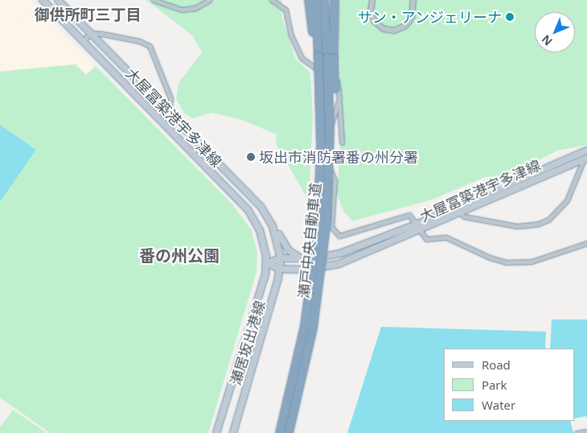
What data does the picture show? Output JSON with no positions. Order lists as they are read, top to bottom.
{
  "streets": {
    "highway": ["瀬戸中央自動車道"],
    "main road": ["大屋冨築港宇多津線", "瀬居坂出港線"]
  },
  "crossings": [
    ["大屋冨築港宇多津線", "瀬居坂出港線"]
  ],
  "districts": ["御供所町三丁目", "番の州公園"],
  "places": ["サン・アンジェリーナ", "坂出市消防署番の州分署"],
  "legend": ["Road", "Park", "Water"],
  "north": "bottom left"
}
